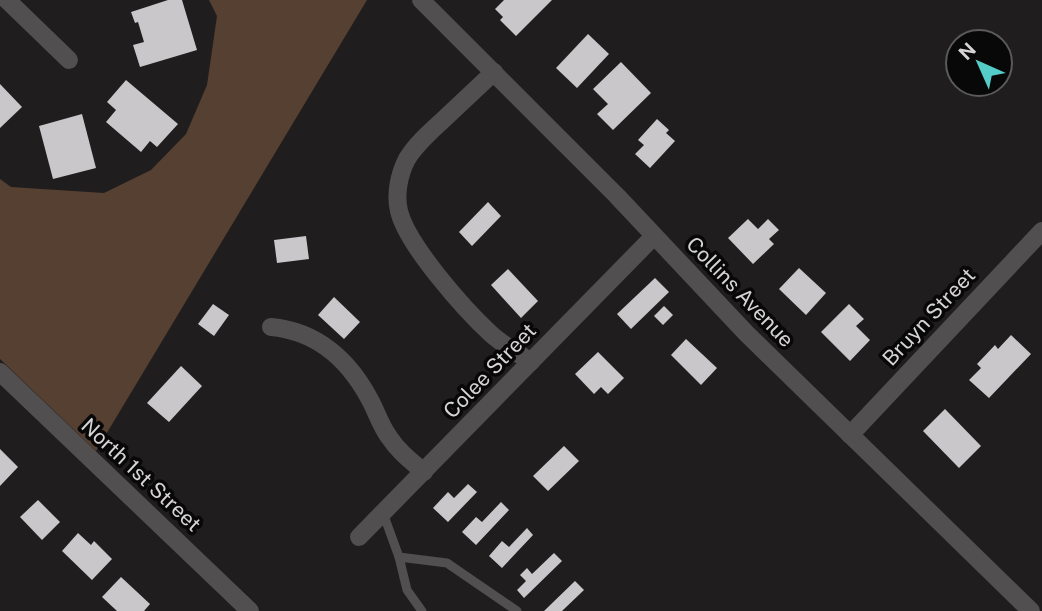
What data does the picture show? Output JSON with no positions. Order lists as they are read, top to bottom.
{
  "streets": {
    "street": [
      "Collins Avenue",
      "Bruyn Street",
      "Colee Street",
      "North 1st Street"
    ]
  },
  "crossings": [
    ["Collins Avenue", "Bruyn Street"],
    ["Collins Avenue", "Colee Street"]
  ],
  "north": "top left"
}
